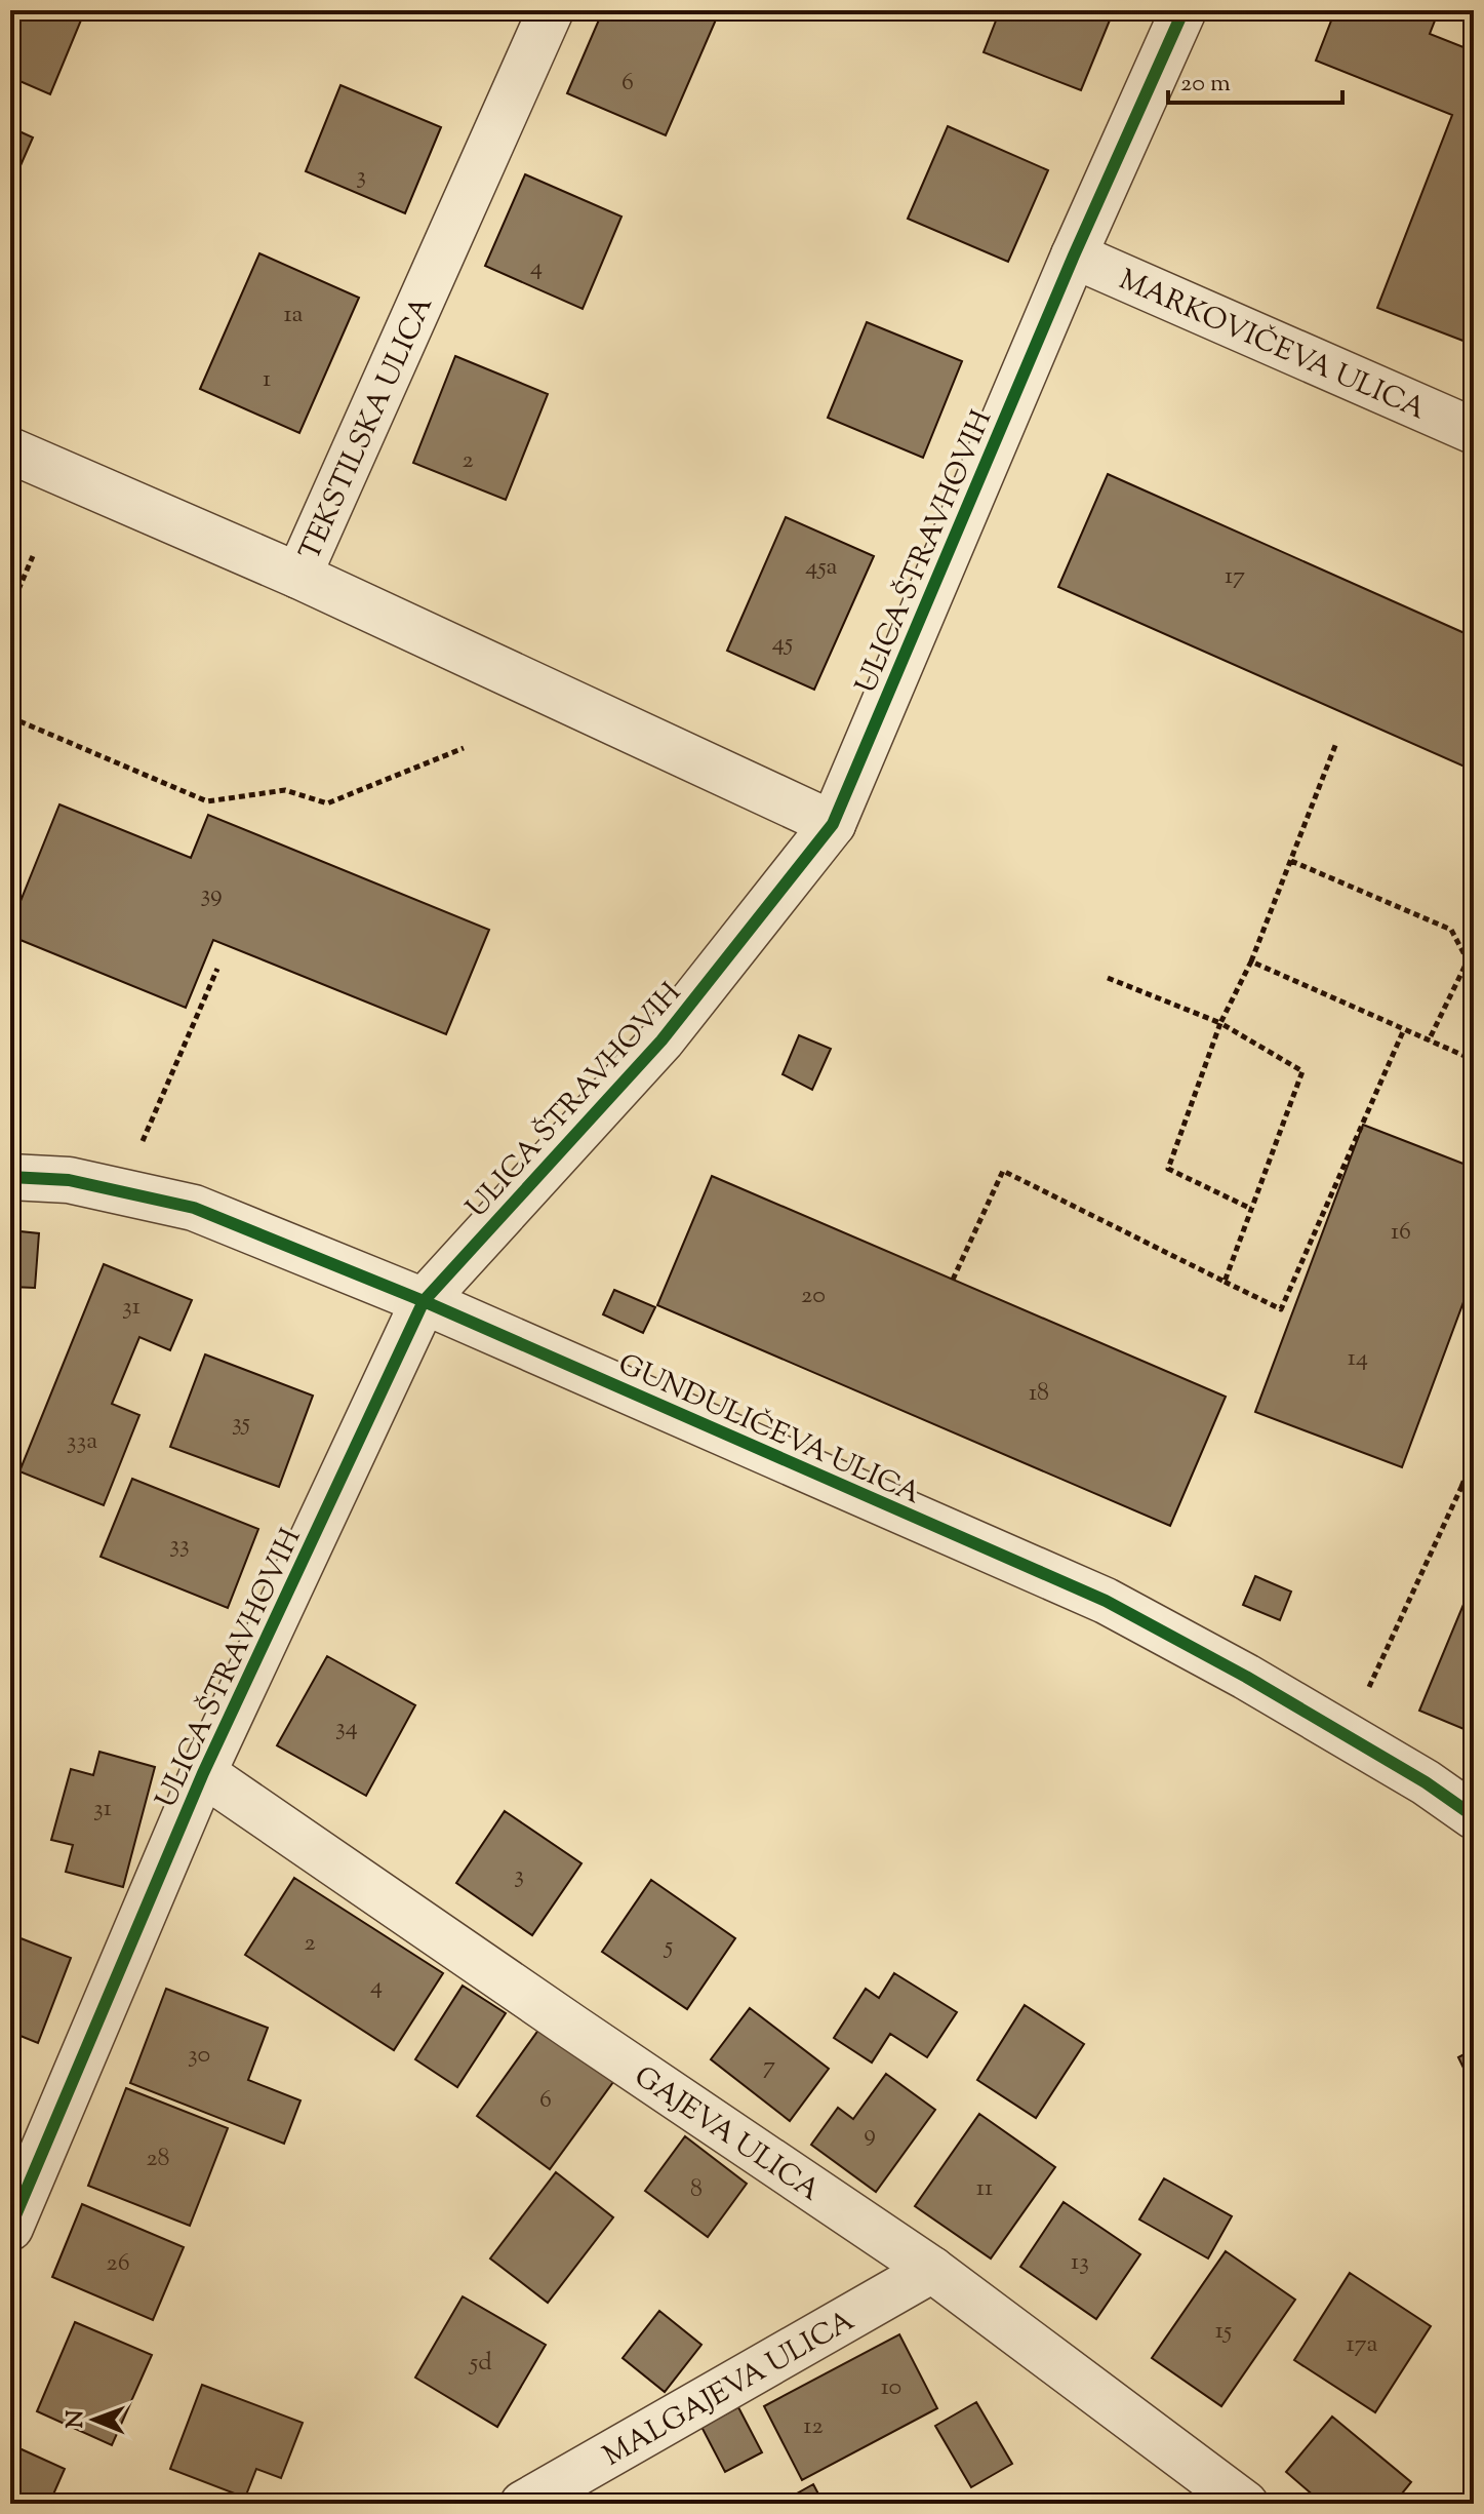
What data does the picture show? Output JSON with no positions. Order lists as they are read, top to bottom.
{
  "streets": {
    "street": [
      "MARKOVIČEVA ULICA",
      "TEKSTILSKA ULICA",
      "ULICA ŠTRAVHOVIH",
      "GUNDULIČEVA ULICA",
      "GAJEVA ULICA",
      "MALGAJEVA ULICA"
    ]
  },
  "crossings": [
    ["MARKOVIČEVA ULICA", "ULICA ŠTRAVHOVIH"],
    ["TEKSTILSKA ULICA", "ULICA ŠTRAVHOVIH"],
    ["ULICA ŠTRAVHOVIH", "GUNDULIČEVA ULICA"],
    ["ULICA ŠTRAVHOVIH", "GAJEVA ULICA"],
    ["GAJEVA ULICA", "MALGAJEVA ULICA"]
  ],
  "house_numbers": [
    "6",
    "3",
    "4",
    "1a",
    "1",
    "2",
    "45a",
    "17",
    "45",
    "39",
    "16",
    "20",
    "31",
    "14",
    "18",
    "35",
    "33a",
    "33",
    "34",
    "31",
    "3",
    "2",
    "5",
    "4",
    "30",
    "7",
    "6",
    "9",
    "28",
    "11",
    "8",
    "13",
    "26",
    "15",
    "17a",
    "5d",
    "10",
    "12"
  ],
  "scale_bar": "20 m",
  "north": "left"
}
